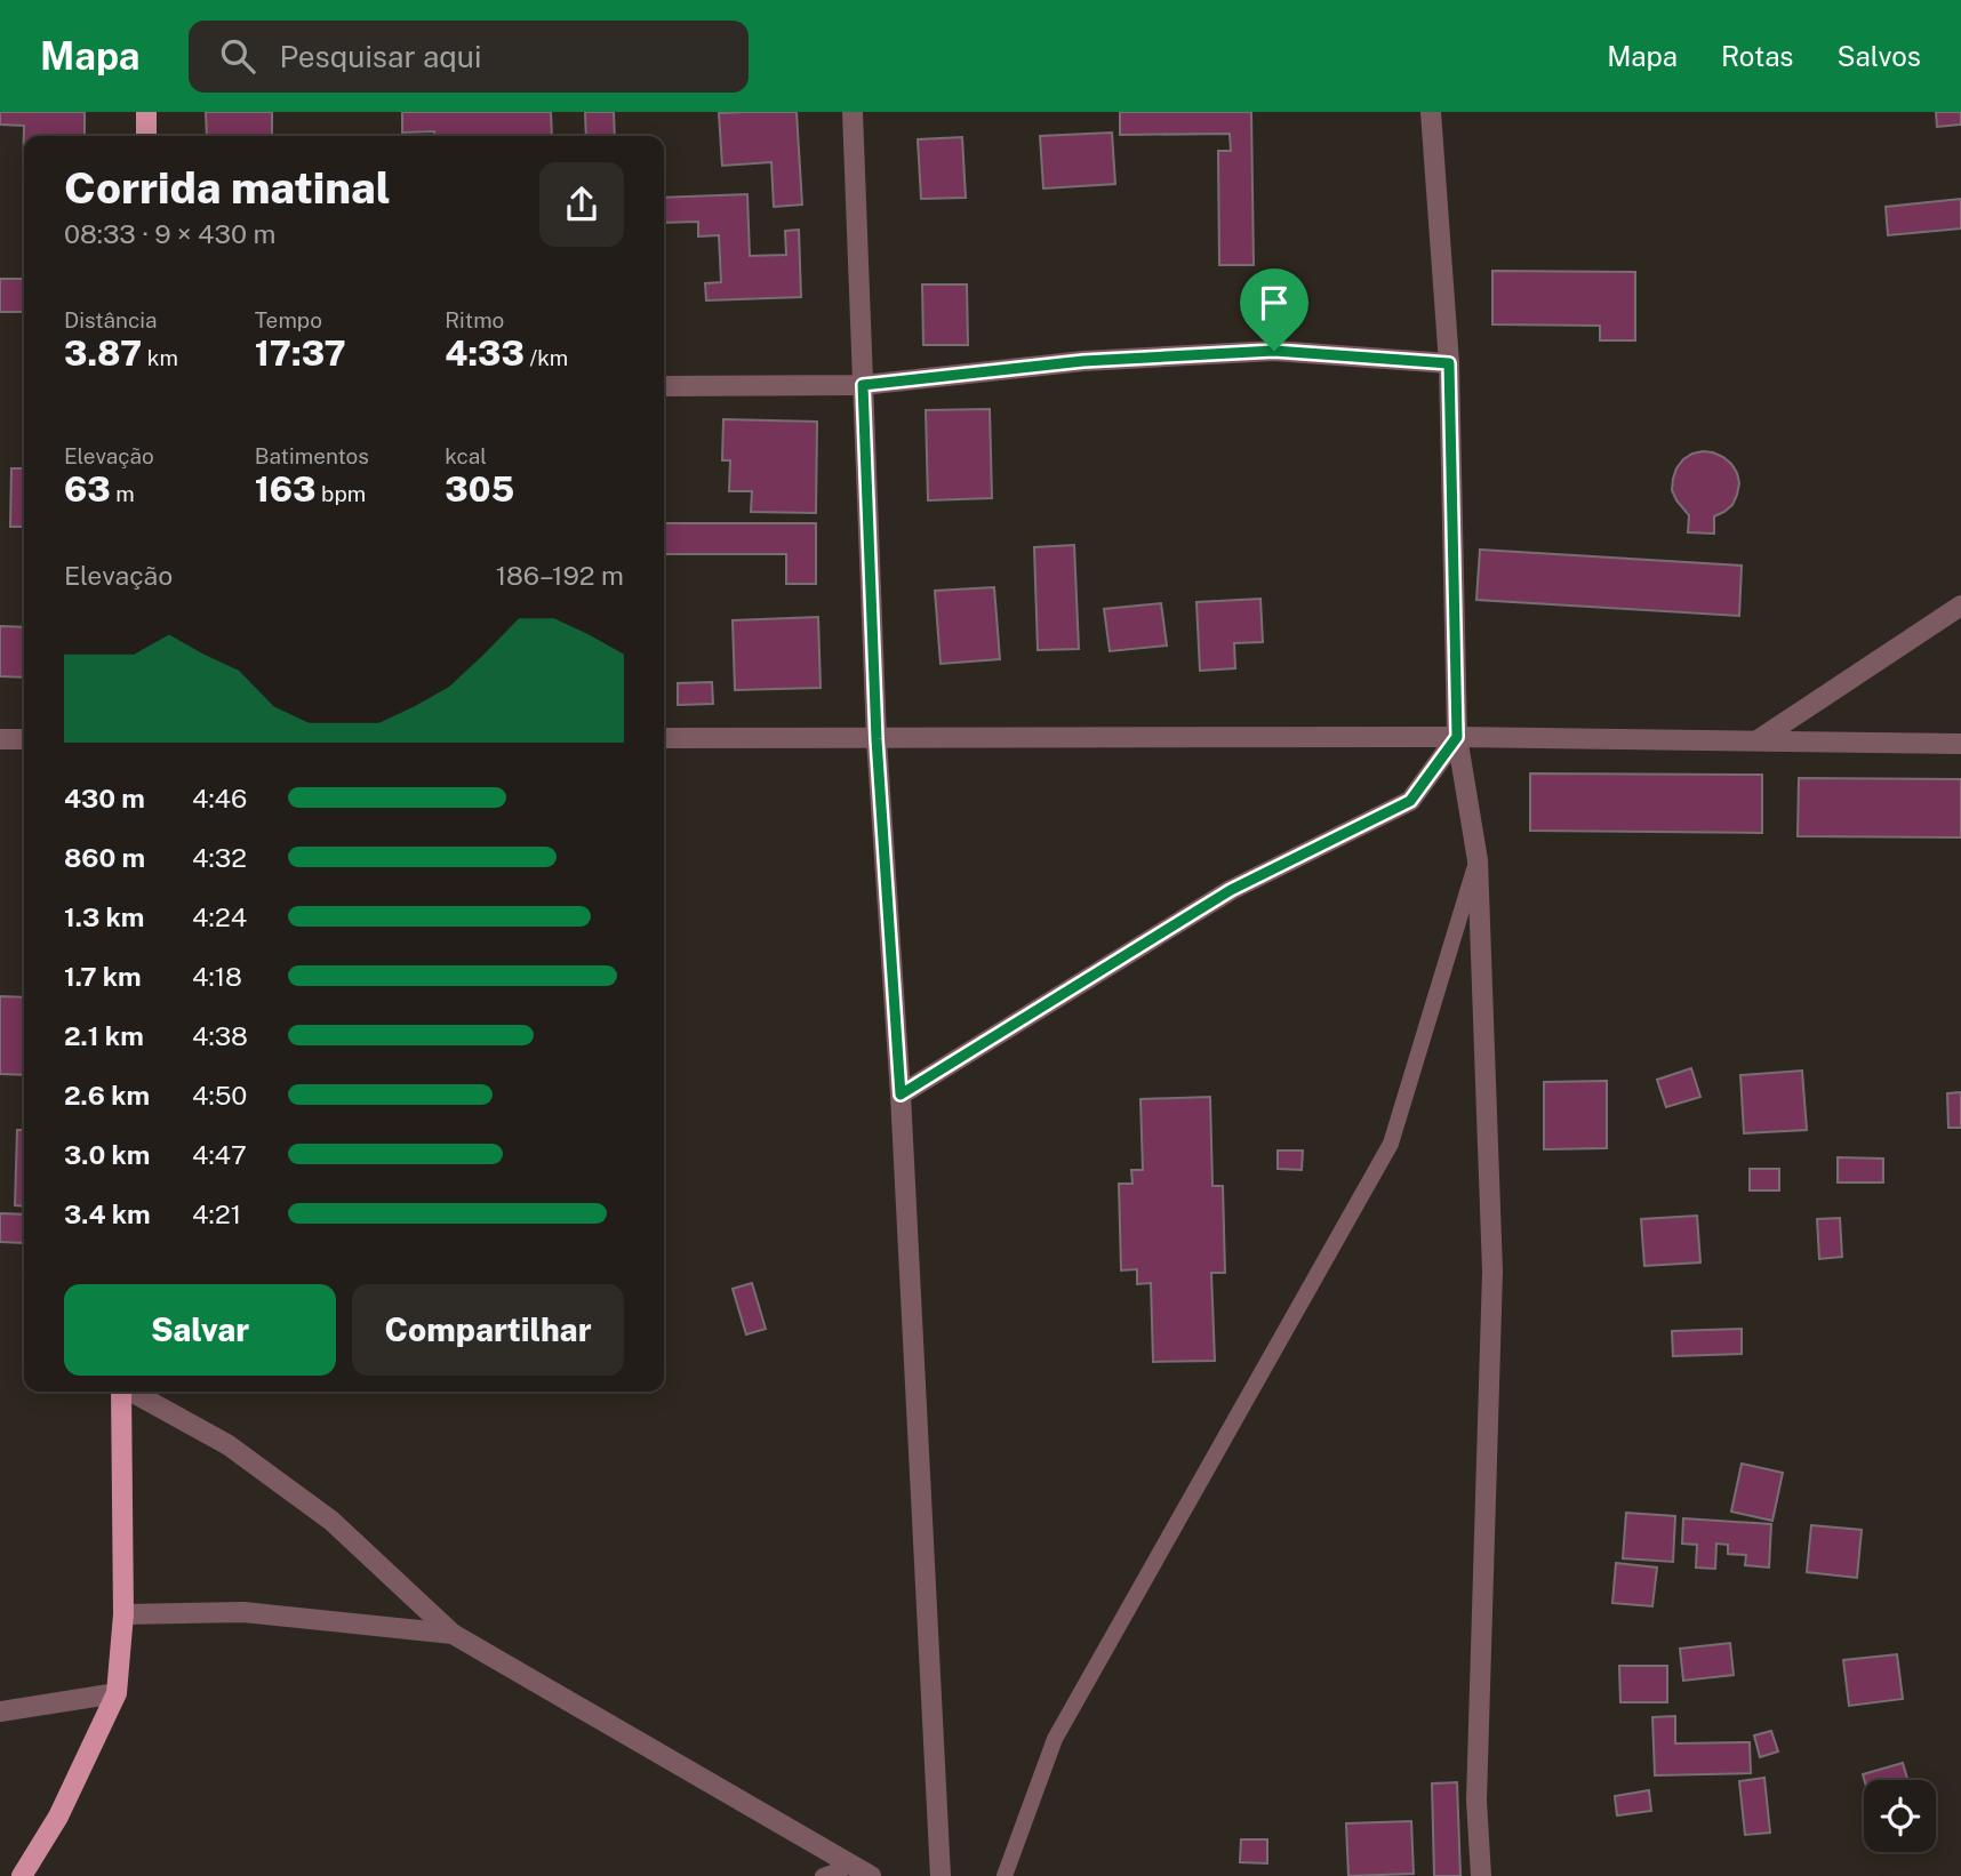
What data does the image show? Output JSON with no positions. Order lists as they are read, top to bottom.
{
  "page": {
    "header": "Mapa",
    "search": "Pesquisar aqui",
    "nav": ["Mapa", "Rotas", "Salvos"],
    "heading": ["Corrida matinal", "08:33 · 9 × 430 m"],
    "stats": [
      ["Distância", "3.87 km"],
      ["Tempo", "17:37"],
      ["Ritmo", "4:33 /km"],
      ["Elevação", "63 m"],
      ["Batimentos", "163 bpm"],
      ["kcal", "305"]
    ],
    "chart": ["Elevação", "186–192 m"],
    "list": [
      {
        "name": "430 m",
        "note": "4:46"
      },
      {
        "name": "860 m",
        "note": "4:32"
      },
      {
        "name": "1.3 km",
        "note": "4:24"
      },
      {
        "name": "1.7 km",
        "note": "4:18"
      },
      {
        "name": "2.1 km",
        "note": "4:38"
      },
      {
        "name": "2.6 km",
        "note": "4:50"
      },
      {
        "name": "3.0 km",
        "note": "4:47"
      },
      {
        "name": "3.4 km",
        "note": "4:21"
      }
    ],
    "buttons": ["Salvar", "Compartilhar"]
  }
}
